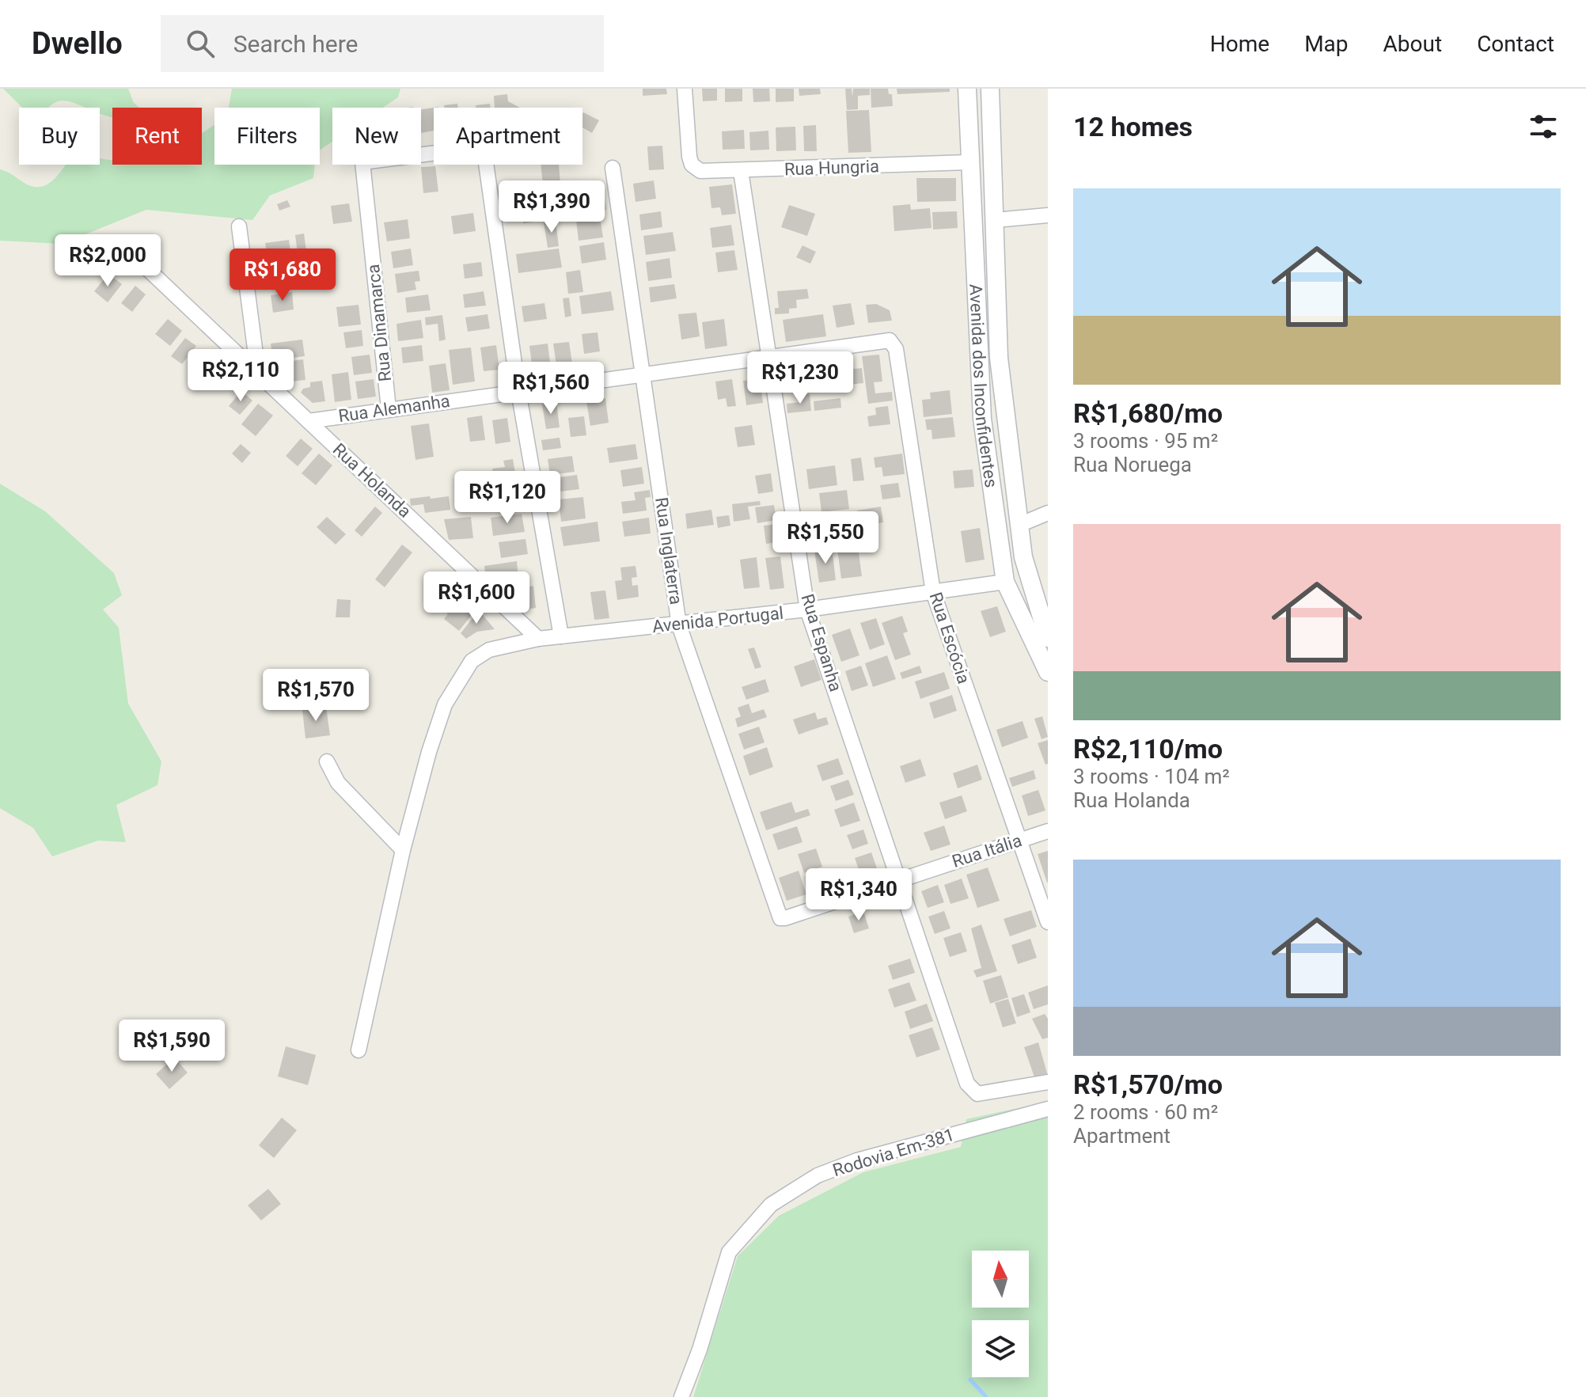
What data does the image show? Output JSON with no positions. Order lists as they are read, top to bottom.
{
  "streets": {
    "street": [
      "Rua Hungria",
      "Rua Dinamarca",
      "Avenida dos Inconfidentes",
      "Rua Alemanha",
      "Rua Holanda",
      "Rua Inglaterra",
      "Avenida Portugal",
      "Rua Escócia",
      "Rua Espanha",
      "Rua Itália",
      "Rodovia Em-381"
    ]
  },
  "crossings": [
    ["Rua Hungria", "Avenida dos Inconfidentes"],
    ["Rua Hungria", "Rua Espanha"],
    ["Rua Dinamarca", "Rua Alemanha"],
    ["Avenida dos Inconfidentes", "Avenida Portugal"],
    ["Rua Alemanha", "Rua Holanda"],
    ["Rua Alemanha", "Rua Inglaterra"],
    ["Rua Alemanha", "Rua Escócia"],
    ["Rua Alemanha", "Rua Espanha"],
    ["Rua Holanda", "Avenida Portugal"],
    ["Rua Inglaterra", "Avenida Portugal"],
    ["Rua Inglaterra", "Rua Itália"],
    ["Avenida Portugal", "Rua Escócia"],
    ["Avenida Portugal", "Rua Espanha"],
    ["Rua Escócia", "Rua Itália"],
    ["Rua Espanha", "Rua Itália"]
  ],
  "north": "top",
  "page": {
    "header": "Dwello",
    "search": "Search here",
    "nav": [
      "Home",
      "Map",
      "About",
      "Contact"
    ],
    "heading": "12 homes",
    "chip": [
      "Buy",
      "Rent",
      "Filters",
      "New",
      "Apartment"
    ],
    "list": [
      {
        "name": "R$1,680/mo",
        "note": "3 rooms · 95 m² · Rua Noruega"
      },
      {
        "name": "R$2,110/mo",
        "note": "3 rooms · 104 m² · Rua Holanda"
      },
      {
        "name": "R$1,570/mo",
        "note": "2 rooms · 60 m² · Apartment"
      }
    ],
    "price": [
      "R$1,390",
      "R$2,000",
      "R$1,680",
      "R$2,110",
      "R$1,230",
      "R$1,560",
      "R$1,120",
      "R$1,550",
      "R$1,600",
      "R$1,570",
      "R$1,340",
      "R$1,590"
    ]
  }
}
